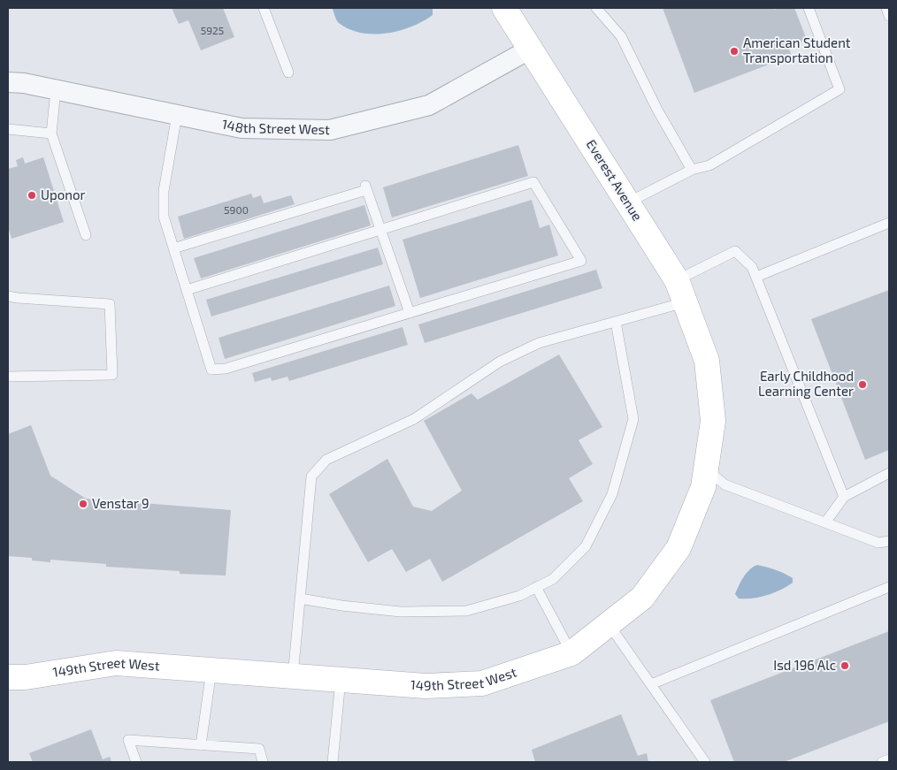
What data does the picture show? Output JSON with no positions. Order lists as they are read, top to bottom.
{
  "streets": {
    "street": ["148th Street West", "Everest Avenue", "149th Street West"]
  },
  "crossings": [
    ["148th Street West", "Everest Avenue"],
    ["Everest Avenue", "149th Street West"]
  ],
  "places": [
    "American Student Transportation",
    "Uponor",
    "Early Childhood Learning Center",
    "Venstar 9",
    "Isd 196 Alc"
  ],
  "house_numbers": ["5925", "5900"]
}
